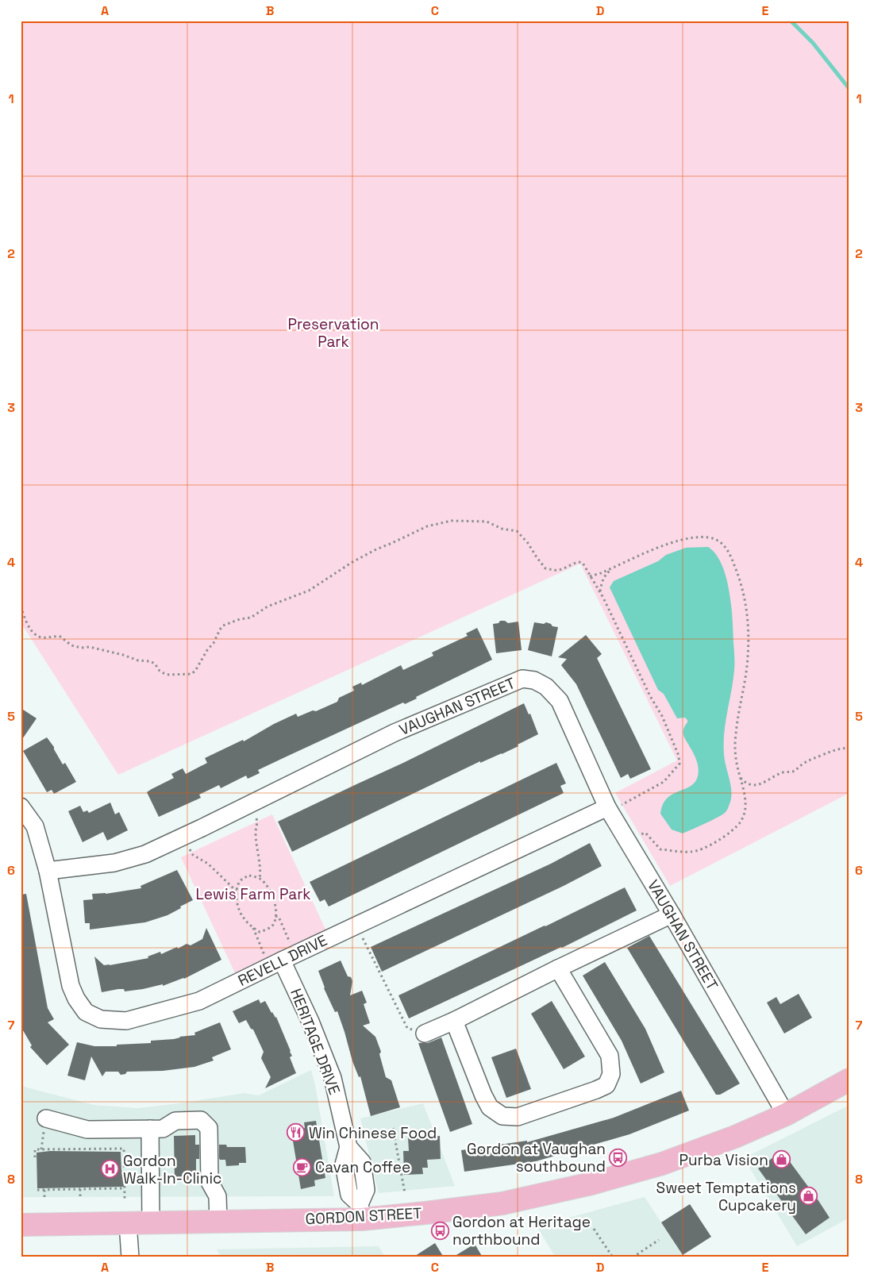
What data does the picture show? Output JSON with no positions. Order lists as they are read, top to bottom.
{
  "streets": {
    "main road": ["GORDON STREET"],
    "street": ["VAUGHAN STREET", "REVELL DRIVE", "HERITAGE DRIVE"]
  },
  "crossings": [
    ["VAUGHAN STREET", "REVELL DRIVE"],
    ["VAUGHAN STREET", "GORDON STREET"],
    ["REVELL DRIVE", "HERITAGE DRIVE"],
    ["HERITAGE DRIVE", "GORDON STREET"]
  ],
  "parks": ["Preservation Park", "Lewis Farm Park"],
  "places": {
    "restaurant": ["Win Chinese Food"],
    "bus stop": ["Gordon at Vaughan southbound", "Gordon at Heritage northbound"],
    "shop": ["Purba Vision", "Sweet Temptations Cupcakery"],
    "cafe": ["Cavan Coffee"],
    "hospital": ["Gordon Walk-In-Clinic"]
  },
  "grid": {
    "columns": [
      "A",
      "B",
      "C",
      "D",
      "E"
    ],
    "rows": [
      "1",
      "2",
      "3",
      "4",
      "5",
      "6",
      "7",
      "8"
    ]
  }
}
